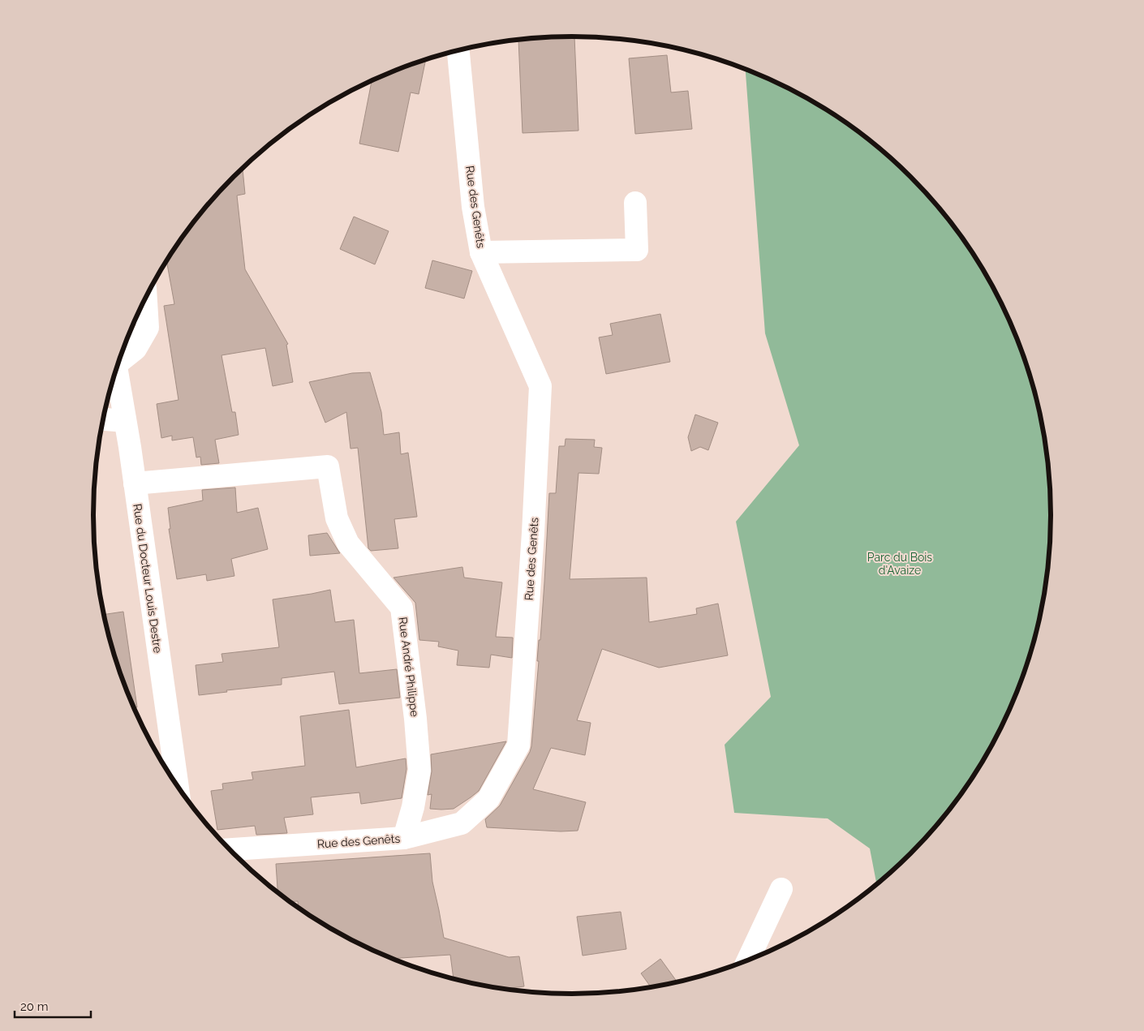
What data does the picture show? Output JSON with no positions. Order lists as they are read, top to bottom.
{
  "streets": {
    "street": ["Rue des Genêts", "Rue du Docteur Louis Destre", "Rue André Philippe"]
  },
  "crossings": [
    ["Rue des Genêts", "Rue André Philippe"],
    ["Rue du Docteur Louis Destre", "Rue André Philippe"]
  ],
  "parks": ["Parc du Bois d'Avaize"],
  "scale_bar": "20 m"
}
